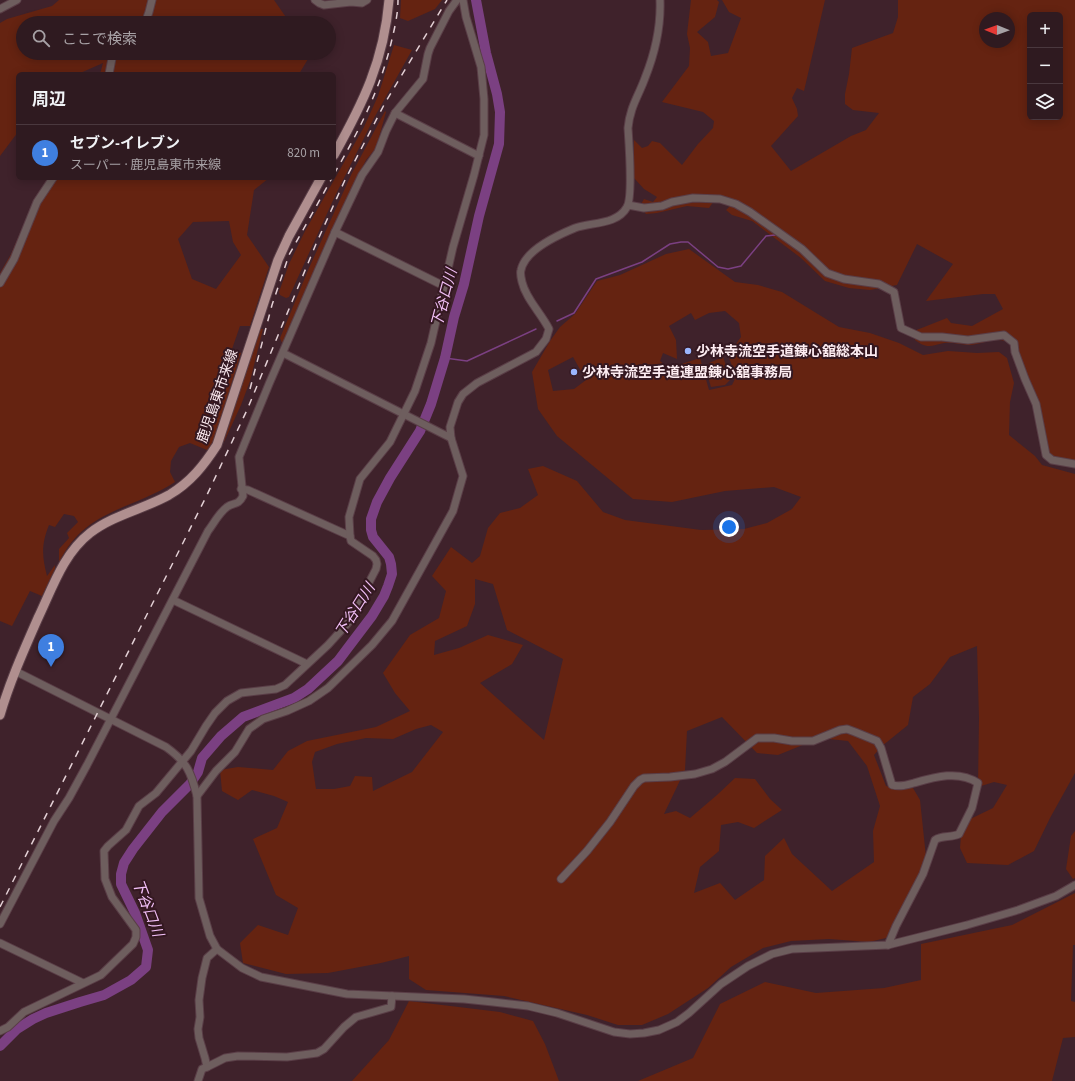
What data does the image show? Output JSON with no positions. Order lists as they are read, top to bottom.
{
  "streets": {
    "main road": ["鹿児島東市来線"]
  },
  "water": ["下谷口川"],
  "places": ["少林寺流空手道錬心舘総本山", "少林寺流空手道連盟錬心舘事務局"],
  "north": "left",
  "page": {
    "map_buttons": ["+", "−"],
    "search": "ここで検索",
    "heading": "周辺",
    "list": [
      {
        "mark": "1",
        "name": "セブン-イレブン",
        "note": "スーパー · 鹿児島東市来線",
        "value": "820 m"
      }
    ],
    "pins": "1"
  }
}
